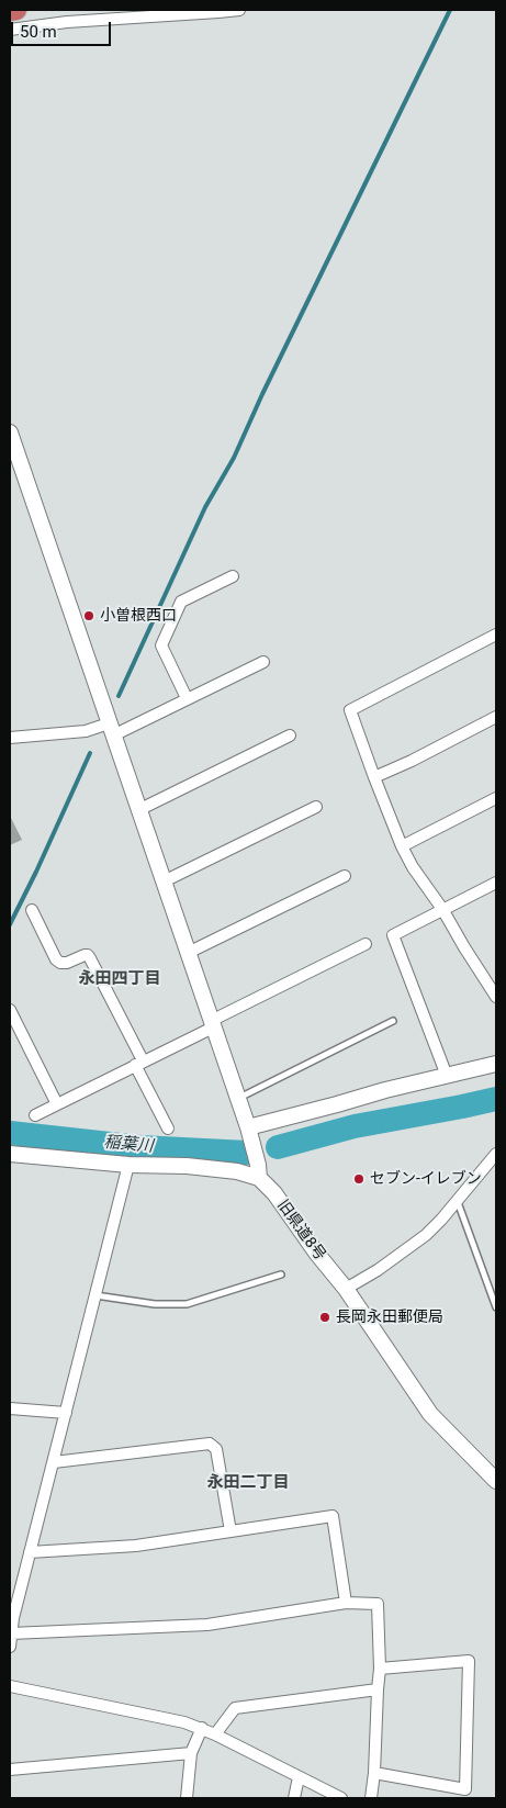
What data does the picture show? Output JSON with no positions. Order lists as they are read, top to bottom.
{
  "streets": {
    "street": ["旧県道8号"]
  },
  "districts": ["永田四丁目", "永田二丁目"],
  "water": ["稲葉川"],
  "places": ["小曽根西口", "セブン-イレブン", "長岡永田郵便局"],
  "scale_bar": "50 m"
}
